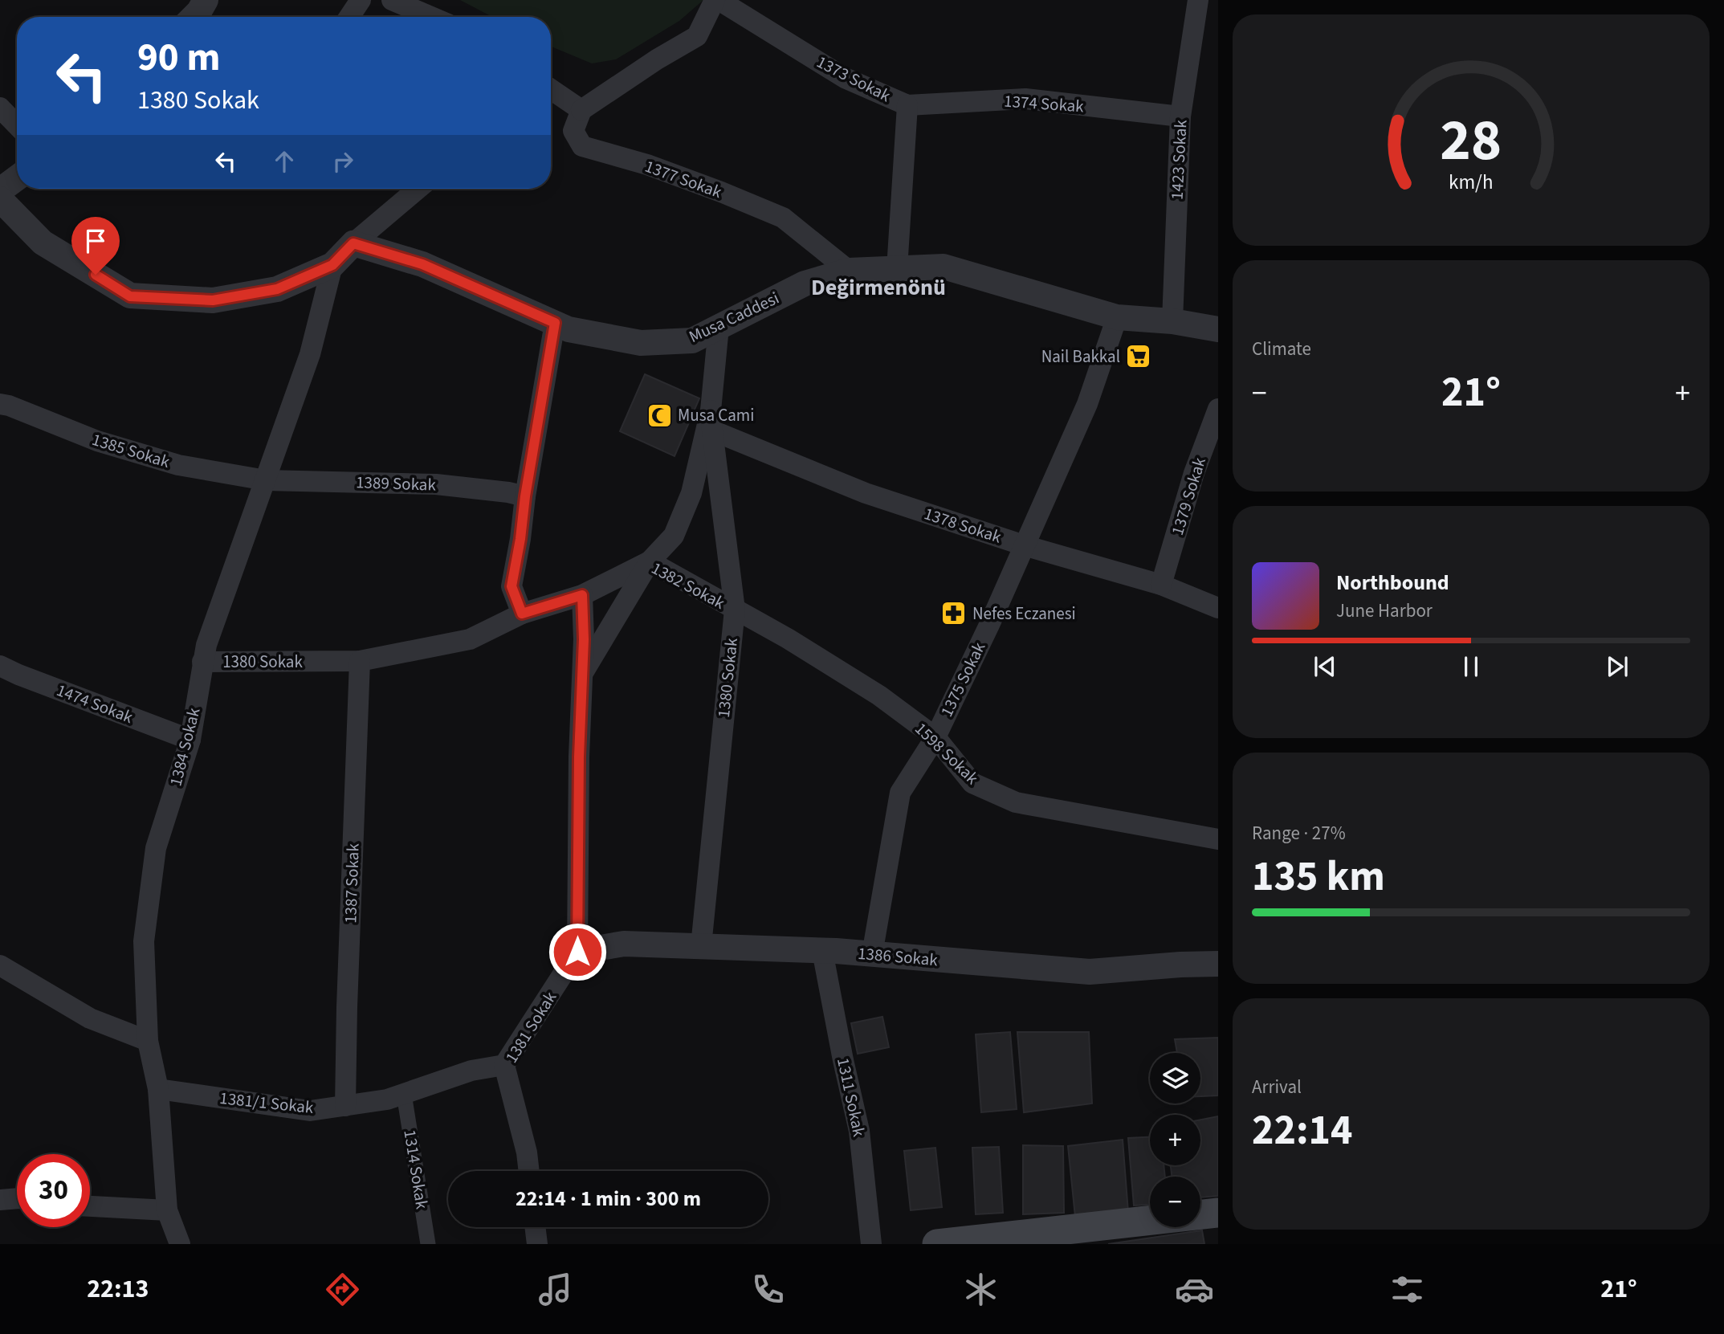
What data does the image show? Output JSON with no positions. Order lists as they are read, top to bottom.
{
  "streets": {
    "street": [
      "1373 Sokak",
      "1374 Sokak",
      "1423 Sokak",
      "1377 Sokak",
      "Musa Caddesi",
      "1385 Sokak",
      "1389 Sokak",
      "1379 Sokak",
      "1378 Sokak",
      "1382 Sokak",
      "1380 Sokak",
      "1375 Sokak",
      "1474 Sokak",
      "1384 Sokak",
      "1598 Sokak",
      "1387 Sokak",
      "1386 Sokak",
      "1381 Sokak",
      "1311 Sokak",
      "1381/1 Sokak",
      "1314 Sokak"
    ]
  },
  "crossings": [
    ["1373 Sokak", "1374 Sokak"],
    ["1373 Sokak", "Musa Caddesi"],
    ["1374 Sokak", "1423 Sokak"],
    ["1423 Sokak", "Musa Caddesi"],
    ["1377 Sokak", "Musa Caddesi"],
    ["Musa Caddesi", "1380 Sokak"],
    ["Musa Caddesi", "1375 Sokak"],
    ["1385 Sokak", "1389 Sokak"],
    ["1385 Sokak", "1384 Sokak"],
    ["1389 Sokak", "1384 Sokak"],
    ["1379 Sokak", "1378 Sokak"],
    ["1378 Sokak", "1380 Sokak"],
    ["1378 Sokak", "1375 Sokak"],
    ["1382 Sokak", "1380 Sokak"],
    ["1382 Sokak", "1598 Sokak"],
    ["1380 Sokak", "1384 Sokak"],
    ["1380 Sokak", "1598 Sokak"],
    ["1380 Sokak", "1387 Sokak"],
    ["1380 Sokak", "1386 Sokak"],
    ["1375 Sokak", "1598 Sokak"],
    ["1375 Sokak", "1386 Sokak"],
    ["1474 Sokak", "1384 Sokak"],
    ["1384 Sokak", "1381/1 Sokak"],
    ["1387 Sokak", "1381/1 Sokak"],
    ["1386 Sokak", "1381 Sokak"],
    ["1386 Sokak", "1311 Sokak"],
    ["1381 Sokak", "1381/1 Sokak"],
    ["1381/1 Sokak", "1314 Sokak"]
  ],
  "districts": ["Değirmenönü"],
  "places": {
    "supermarket": ["Nail Bakkal"],
    "mosque": ["Musa Cami"],
    "pharmacy": ["Nefes Eczanesi"]
  },
  "page": {
    "turn": ["90 m", "1380 Sokak"],
    "tile": [
      "Climate",
      ["Range · 27%", "135 km"],
      ["Arrival", "22:14"]
    ],
    "heat": ["−", "21°", "+"],
    "song": ["Northbound", "June Harbor"],
    "map_buttons": ["+", "−"],
    "limit": "30",
    "trip": "22:14 · 1 min · 300 m",
    "tabs": ["22:13", "21°"],
    "gauge": ["28", "km/h"]
  }
}
